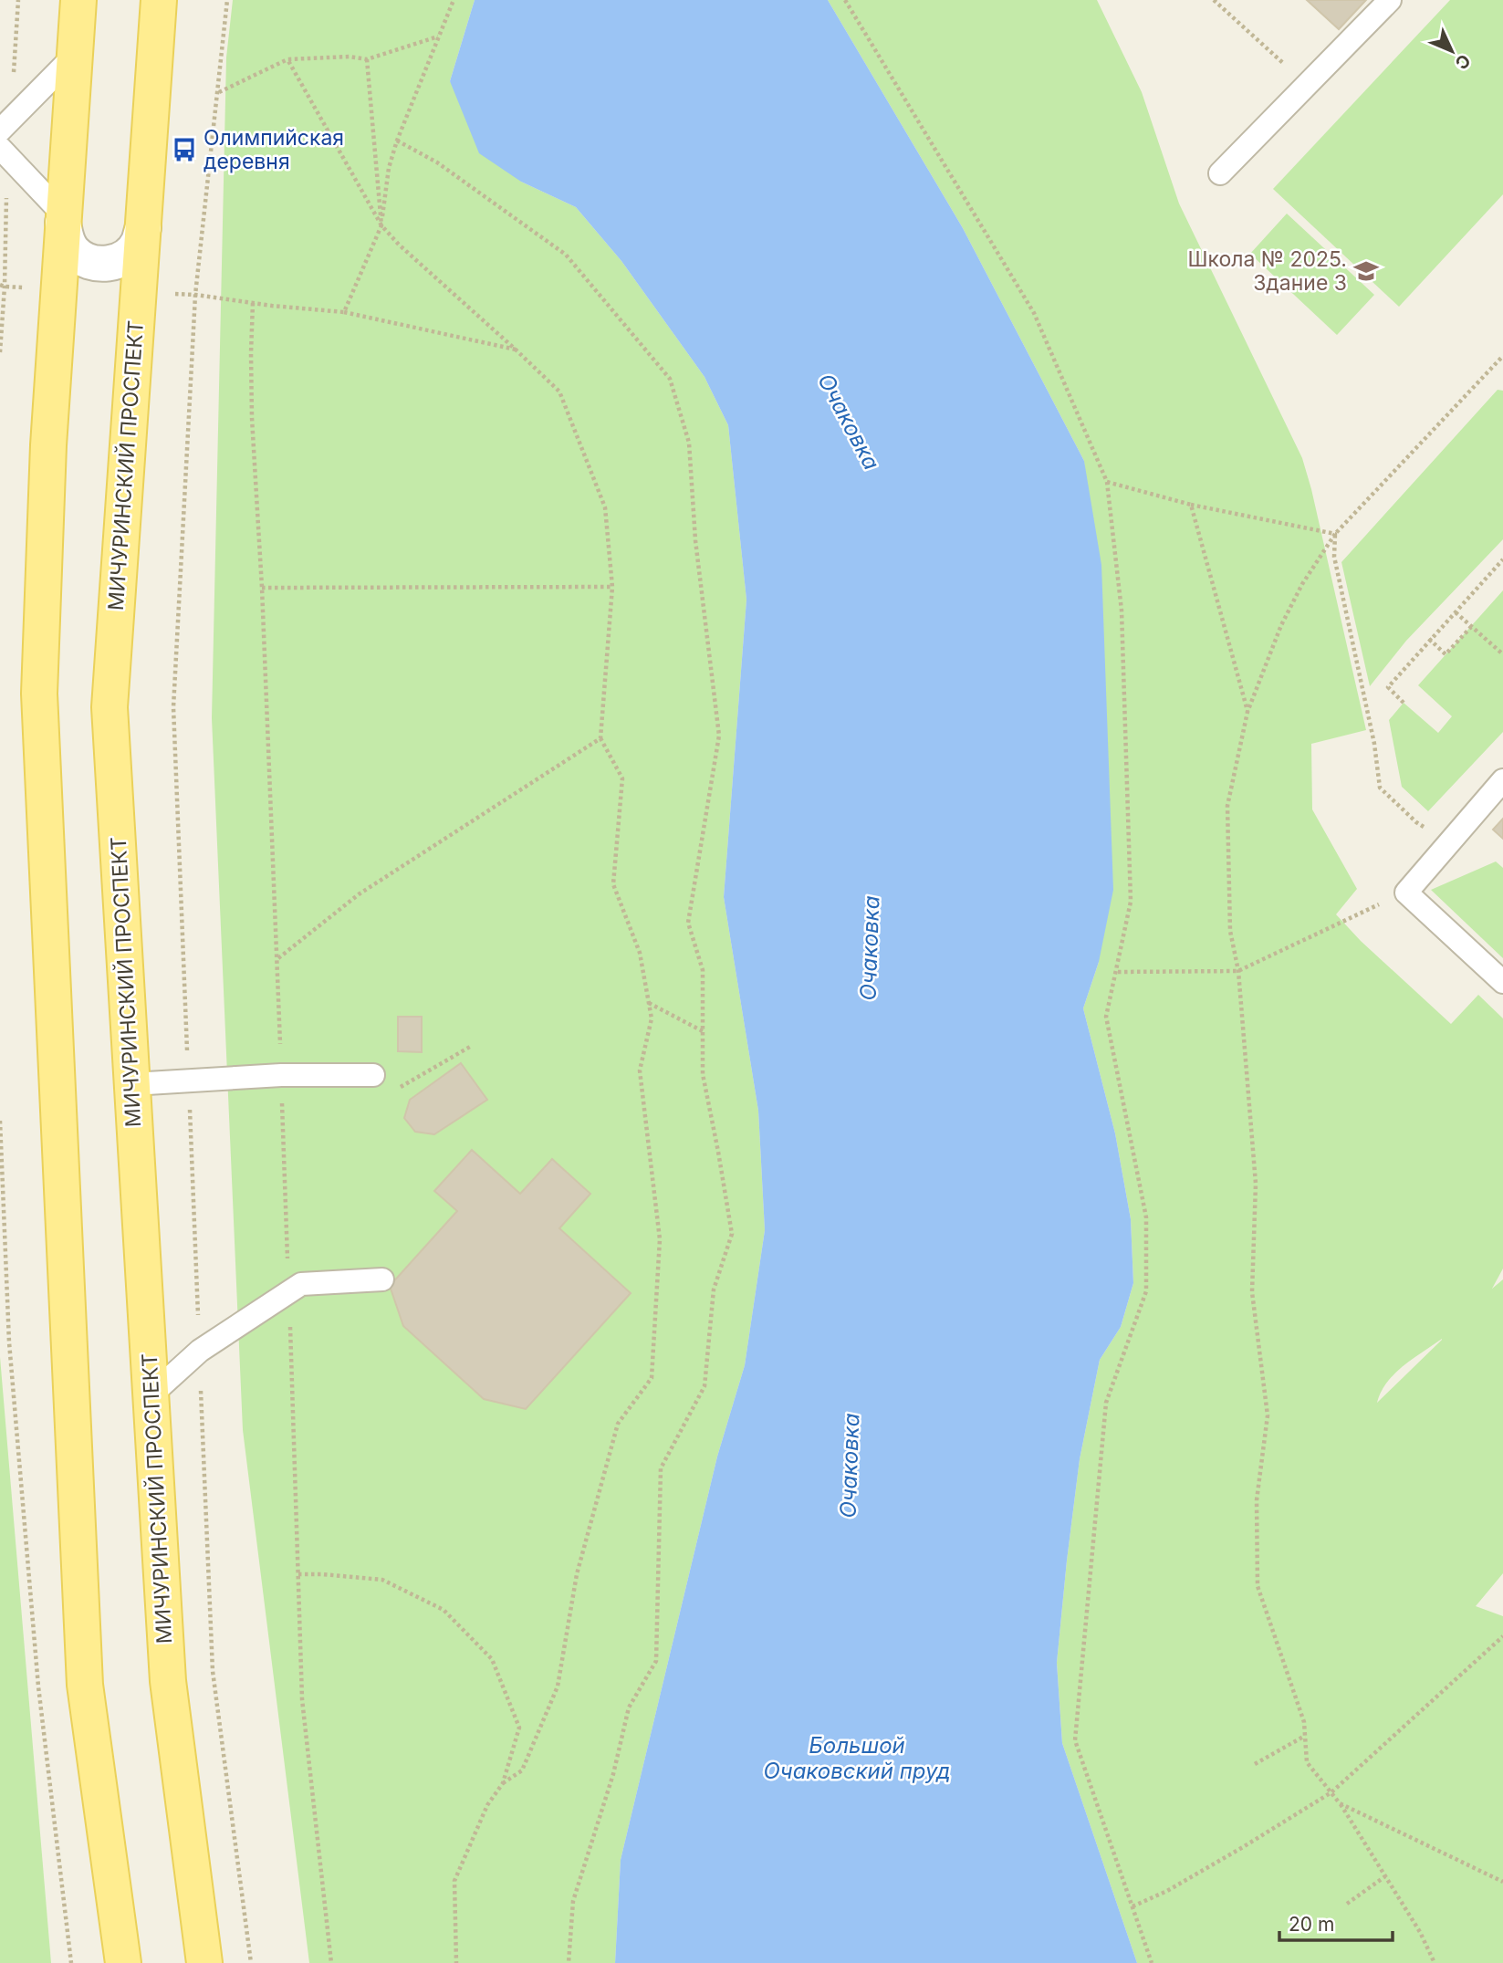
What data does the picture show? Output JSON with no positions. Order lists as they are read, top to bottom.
{
  "streets": {
    "main road": ["МИЧУРИНСКИЙ ПРОСПЕКТ"]
  },
  "water": ["Очаковка", "Большой Очаковский пруд"],
  "places": {
    "bus stop": ["Олимпийская деревня"],
    "school or university": ["Школа № 2025. Здание 3"]
  },
  "scale_bar": "20 m",
  "north": "bottom right"
}
